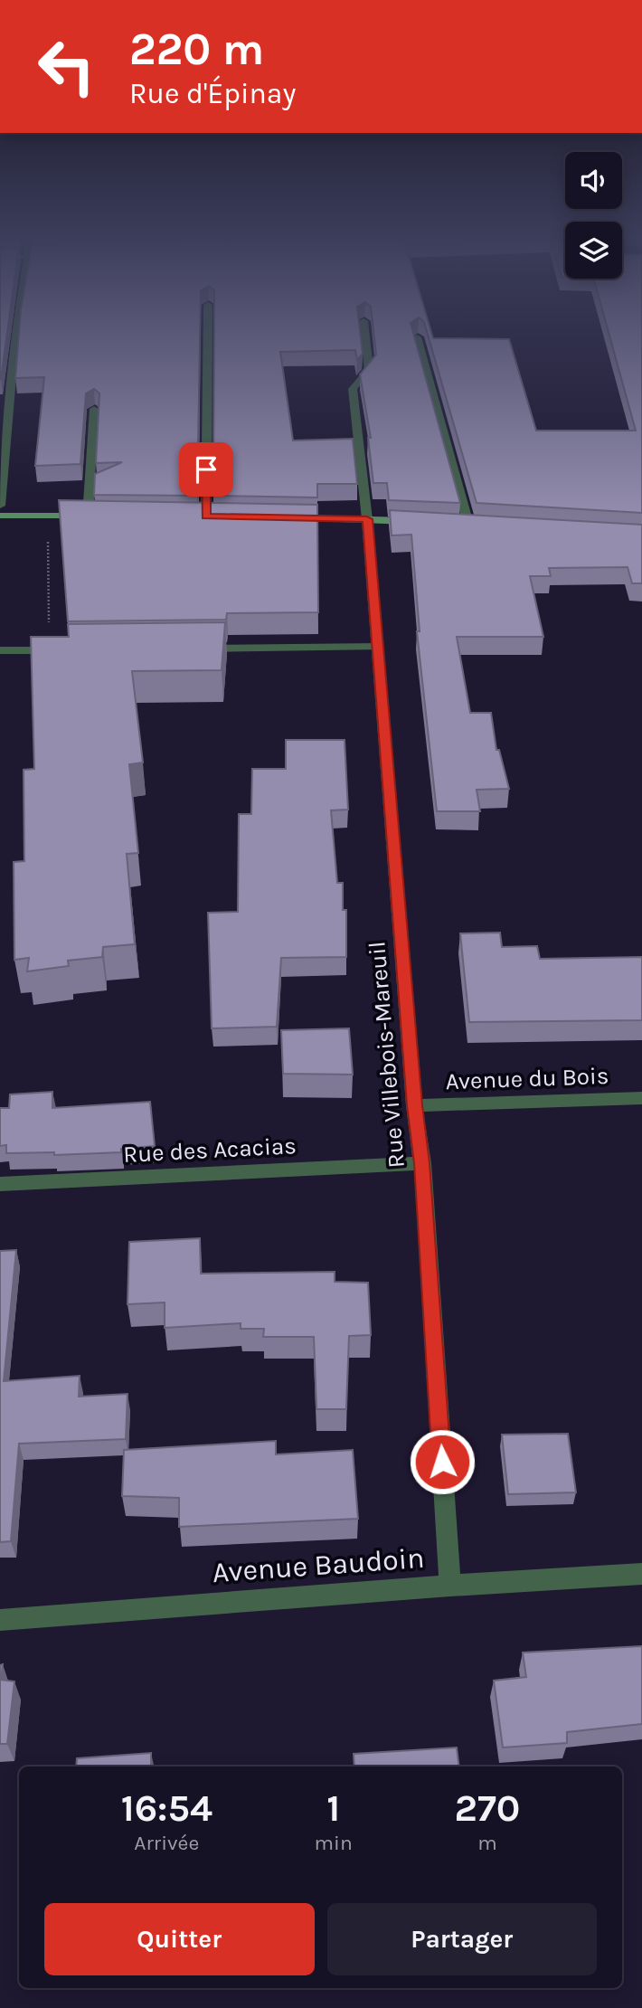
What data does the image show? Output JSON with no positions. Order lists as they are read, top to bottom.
{
  "streets": {
    "street": [
      "Rue Villebois-Mareuil",
      "Avenue du Bois",
      "Rue des Acacias",
      "Avenue Baudoin"
    ]
  },
  "crossings": [
    ["Rue Villebois-Mareuil", "Avenue du Bois"],
    ["Rue Villebois-Mareuil", "Rue des Acacias"],
    ["Rue Villebois-Mareuil", "Avenue Baudoin"]
  ],
  "page": {
    "turn": ["220 m", "Rue d'Épinay"],
    "eta": [
      "16:54",
      "Arrivée",
      "1",
      "min",
      "270",
      "m"
    ],
    "buttons": ["Quitter", "Partager"]
  }
}
